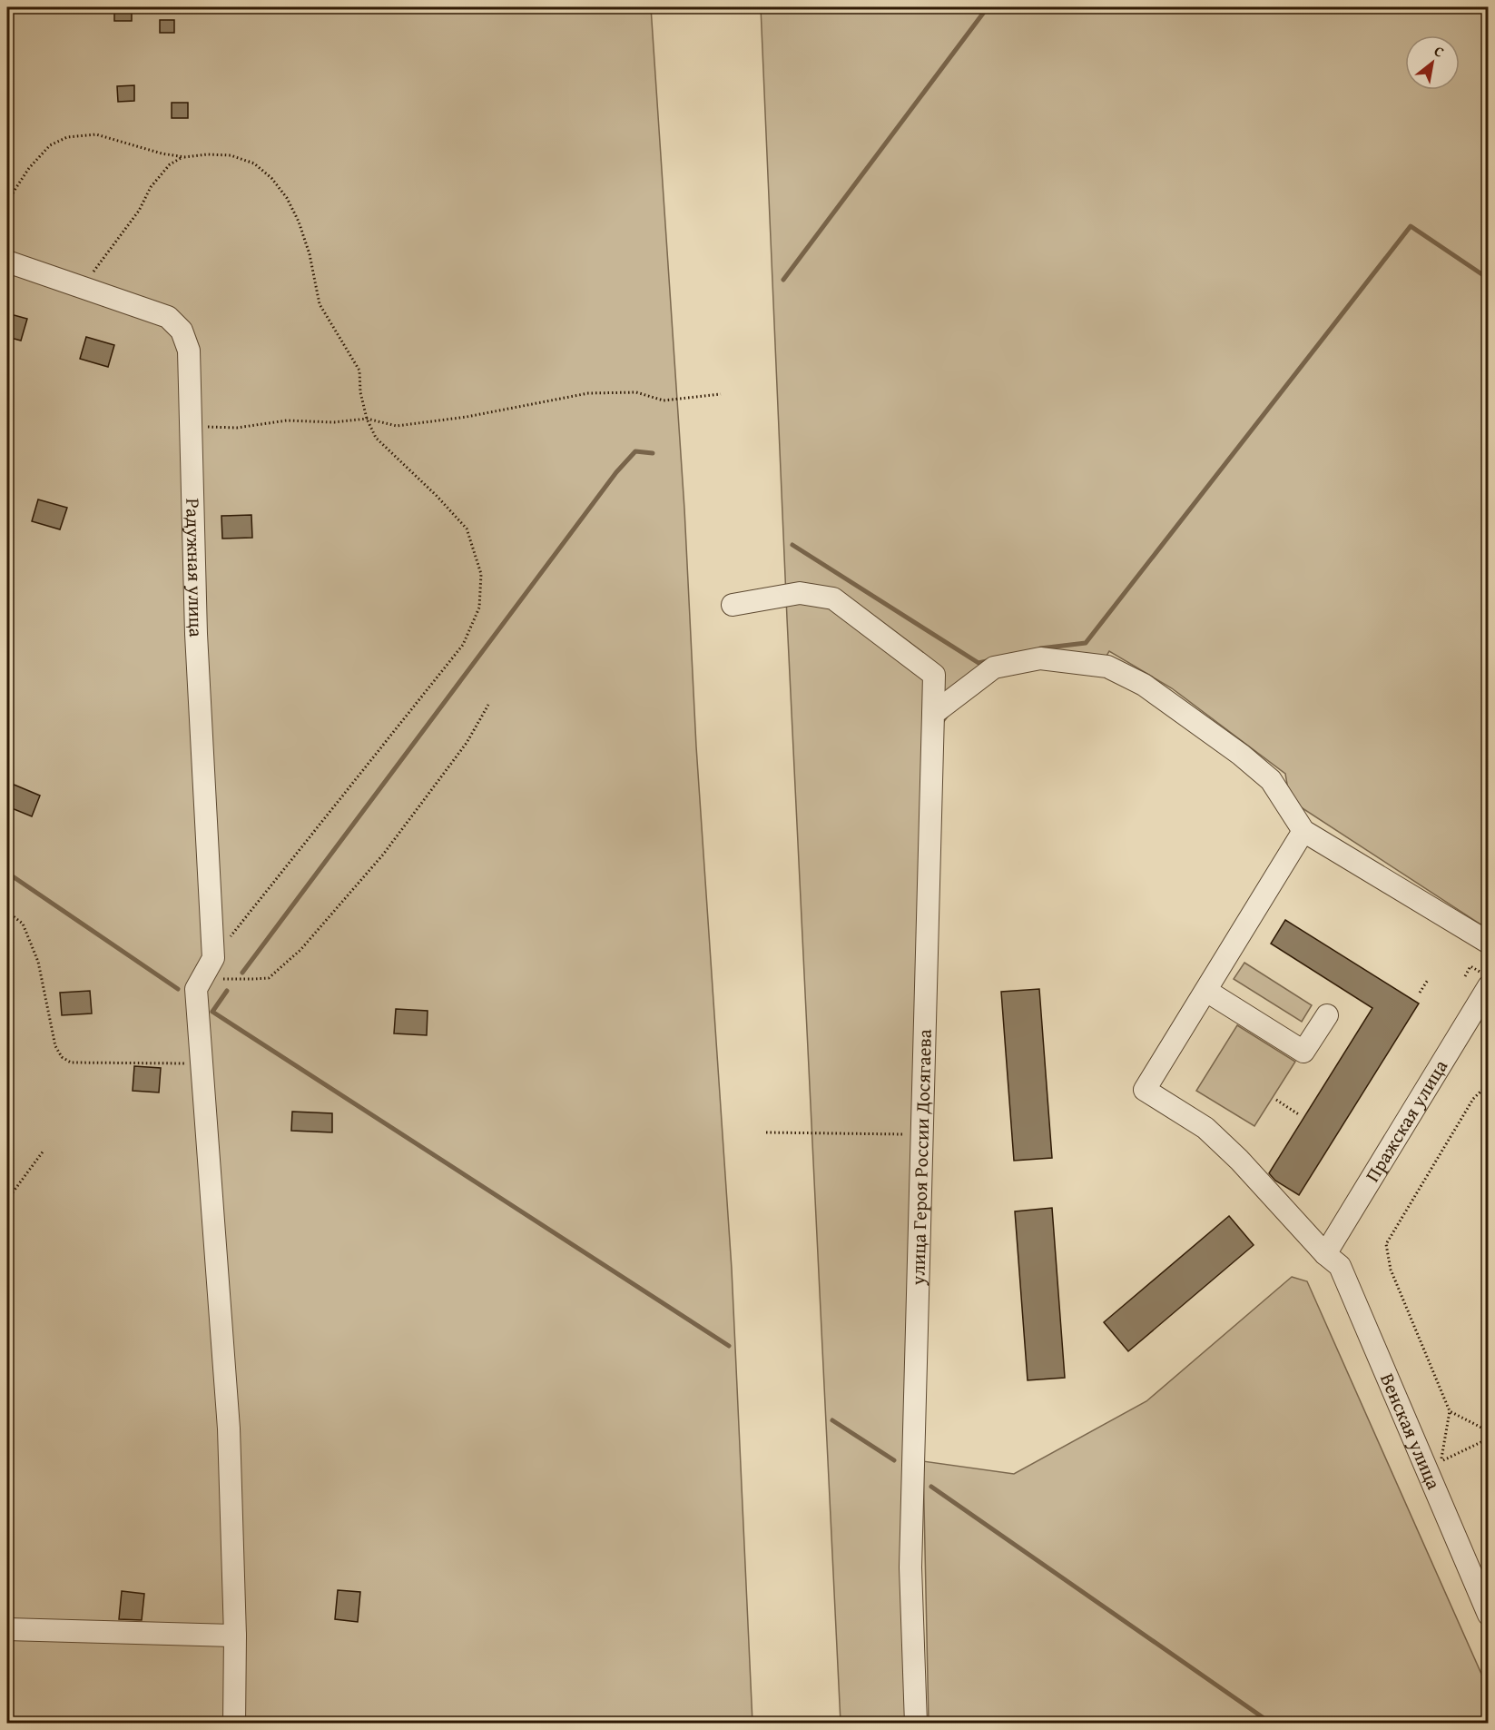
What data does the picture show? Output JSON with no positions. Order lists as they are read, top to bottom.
{
  "streets": {
    "street": [
      "Радужная улица",
      "Пражская улица",
      "улица Героя России Досягаева",
      "Венская улица"
    ]
  },
  "crossings": [
    ["Пражская улица", "Венская улица"]
  ],
  "north": "top right"
}
